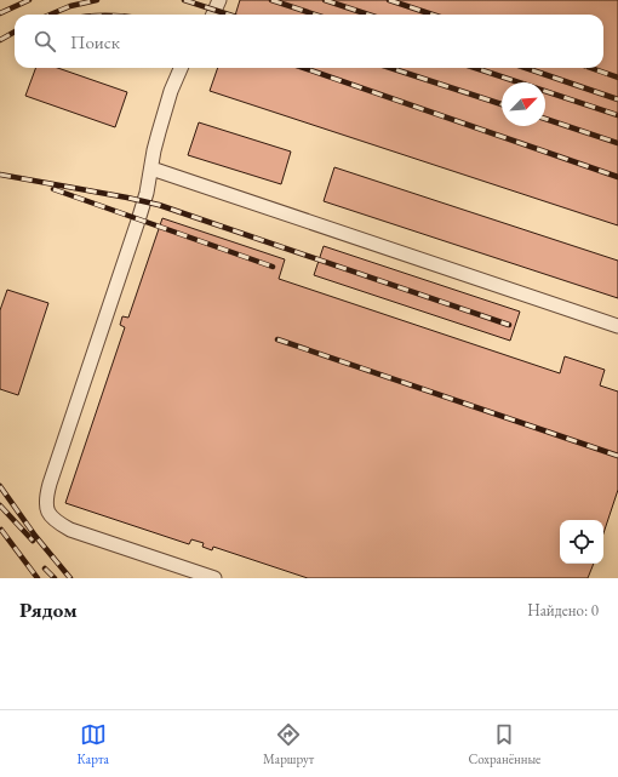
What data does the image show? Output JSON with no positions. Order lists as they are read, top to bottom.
{
  "north": "top right",
  "page": {
    "search": "Поиск",
    "heading": ["Рядом", "Найдено: 0"],
    "nav": ["Карта", "Маршрут", "Сохранённые"]
  }
}
